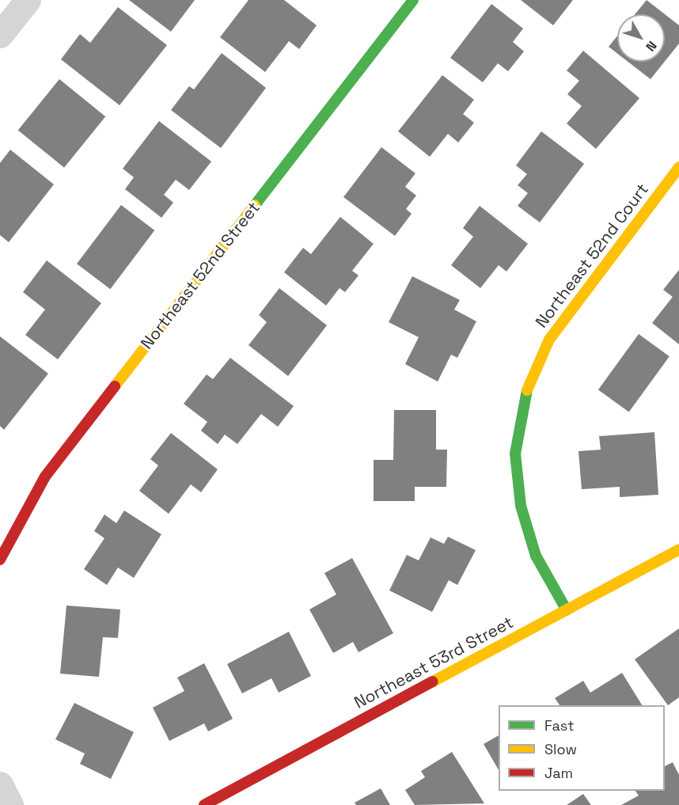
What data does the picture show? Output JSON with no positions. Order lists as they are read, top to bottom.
{
  "streets": {
    "street": ["Northeast 52nd Court", "Northeast 52nd Street", "Northeast 53rd Street"]
  },
  "crossings": [
    ["Northeast 52nd Court", "Northeast 53rd Street"]
  ],
  "legend": ["Fast", "Slow", "Jam"],
  "north": "bottom right"
}
